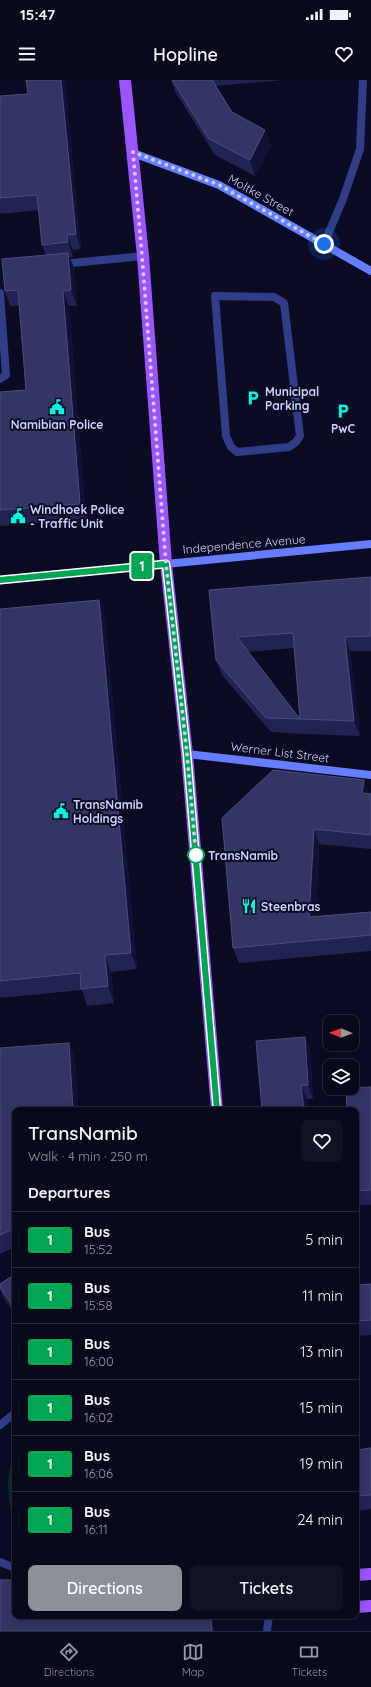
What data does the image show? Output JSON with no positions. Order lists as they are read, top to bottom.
{
  "streets": {
    "street": ["Moltke Street", "Independence Avenue", "Werner List Street"]
  },
  "places": {
    "parking": ["Municipal Parking", "PwC"],
    "public building": ["Namibian Police", "Windhoek Police - Traffic Unit", "TransNamib Holdings"],
    "other": ["TransNamib"],
    "restaurant": ["Steenbras"]
  },
  "lines": ["bus line 1"],
  "north": "left",
  "page": {
    "status": "15:47",
    "header": "Hopline",
    "on_map": "1",
    "heading": [
      ["TransNamib", "Walk · 4 min · 250 m"],
      "Departures"
    ],
    "list": [
      {
        "mark": "1",
        "name": "Bus",
        "note": "15:52",
        "value": "5 min"
      },
      {
        "mark": "1",
        "name": "Bus",
        "note": "15:58",
        "value": "11 min"
      },
      {
        "mark": "1",
        "name": "Bus",
        "note": "16:00",
        "value": "13 min"
      },
      {
        "mark": "1",
        "name": "Bus",
        "note": "16:02",
        "value": "15 min"
      },
      {
        "mark": "1",
        "name": "Bus",
        "note": "16:06",
        "value": "19 min"
      },
      {
        "mark": "1",
        "name": "Bus",
        "note": "16:11",
        "value": "24 min"
      }
    ],
    "buttons": ["Directions", "Tickets"],
    "tabs": ["Directions", "Map", "Tickets"]
  }
}
